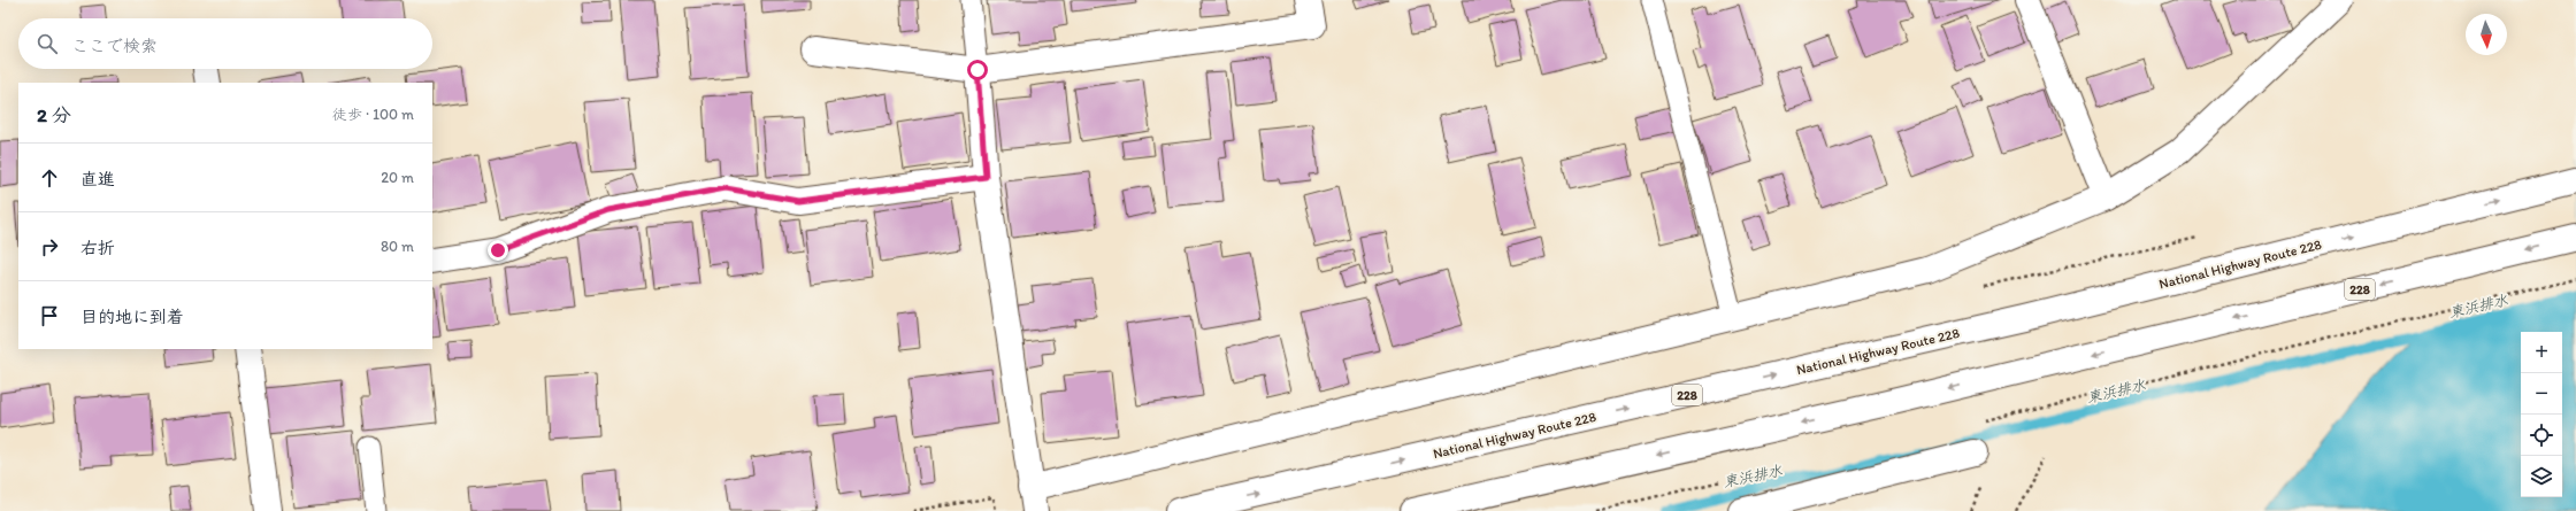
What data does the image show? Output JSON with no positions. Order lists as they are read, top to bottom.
{
  "streets": {
    "main road": ["National Highway Route 228", "228"]
  },
  "water": ["東浜排水"],
  "north": "bottom",
  "page": {
    "search": "ここで検索",
    "heading": ["2 分", "徒歩 · 100 m"],
    "list": [
      ["直進", "20 m"],
      ["右折", "80 m"],
      "目的地に到着"
    ],
    "map_buttons": ["+", "−"]
  }
}
